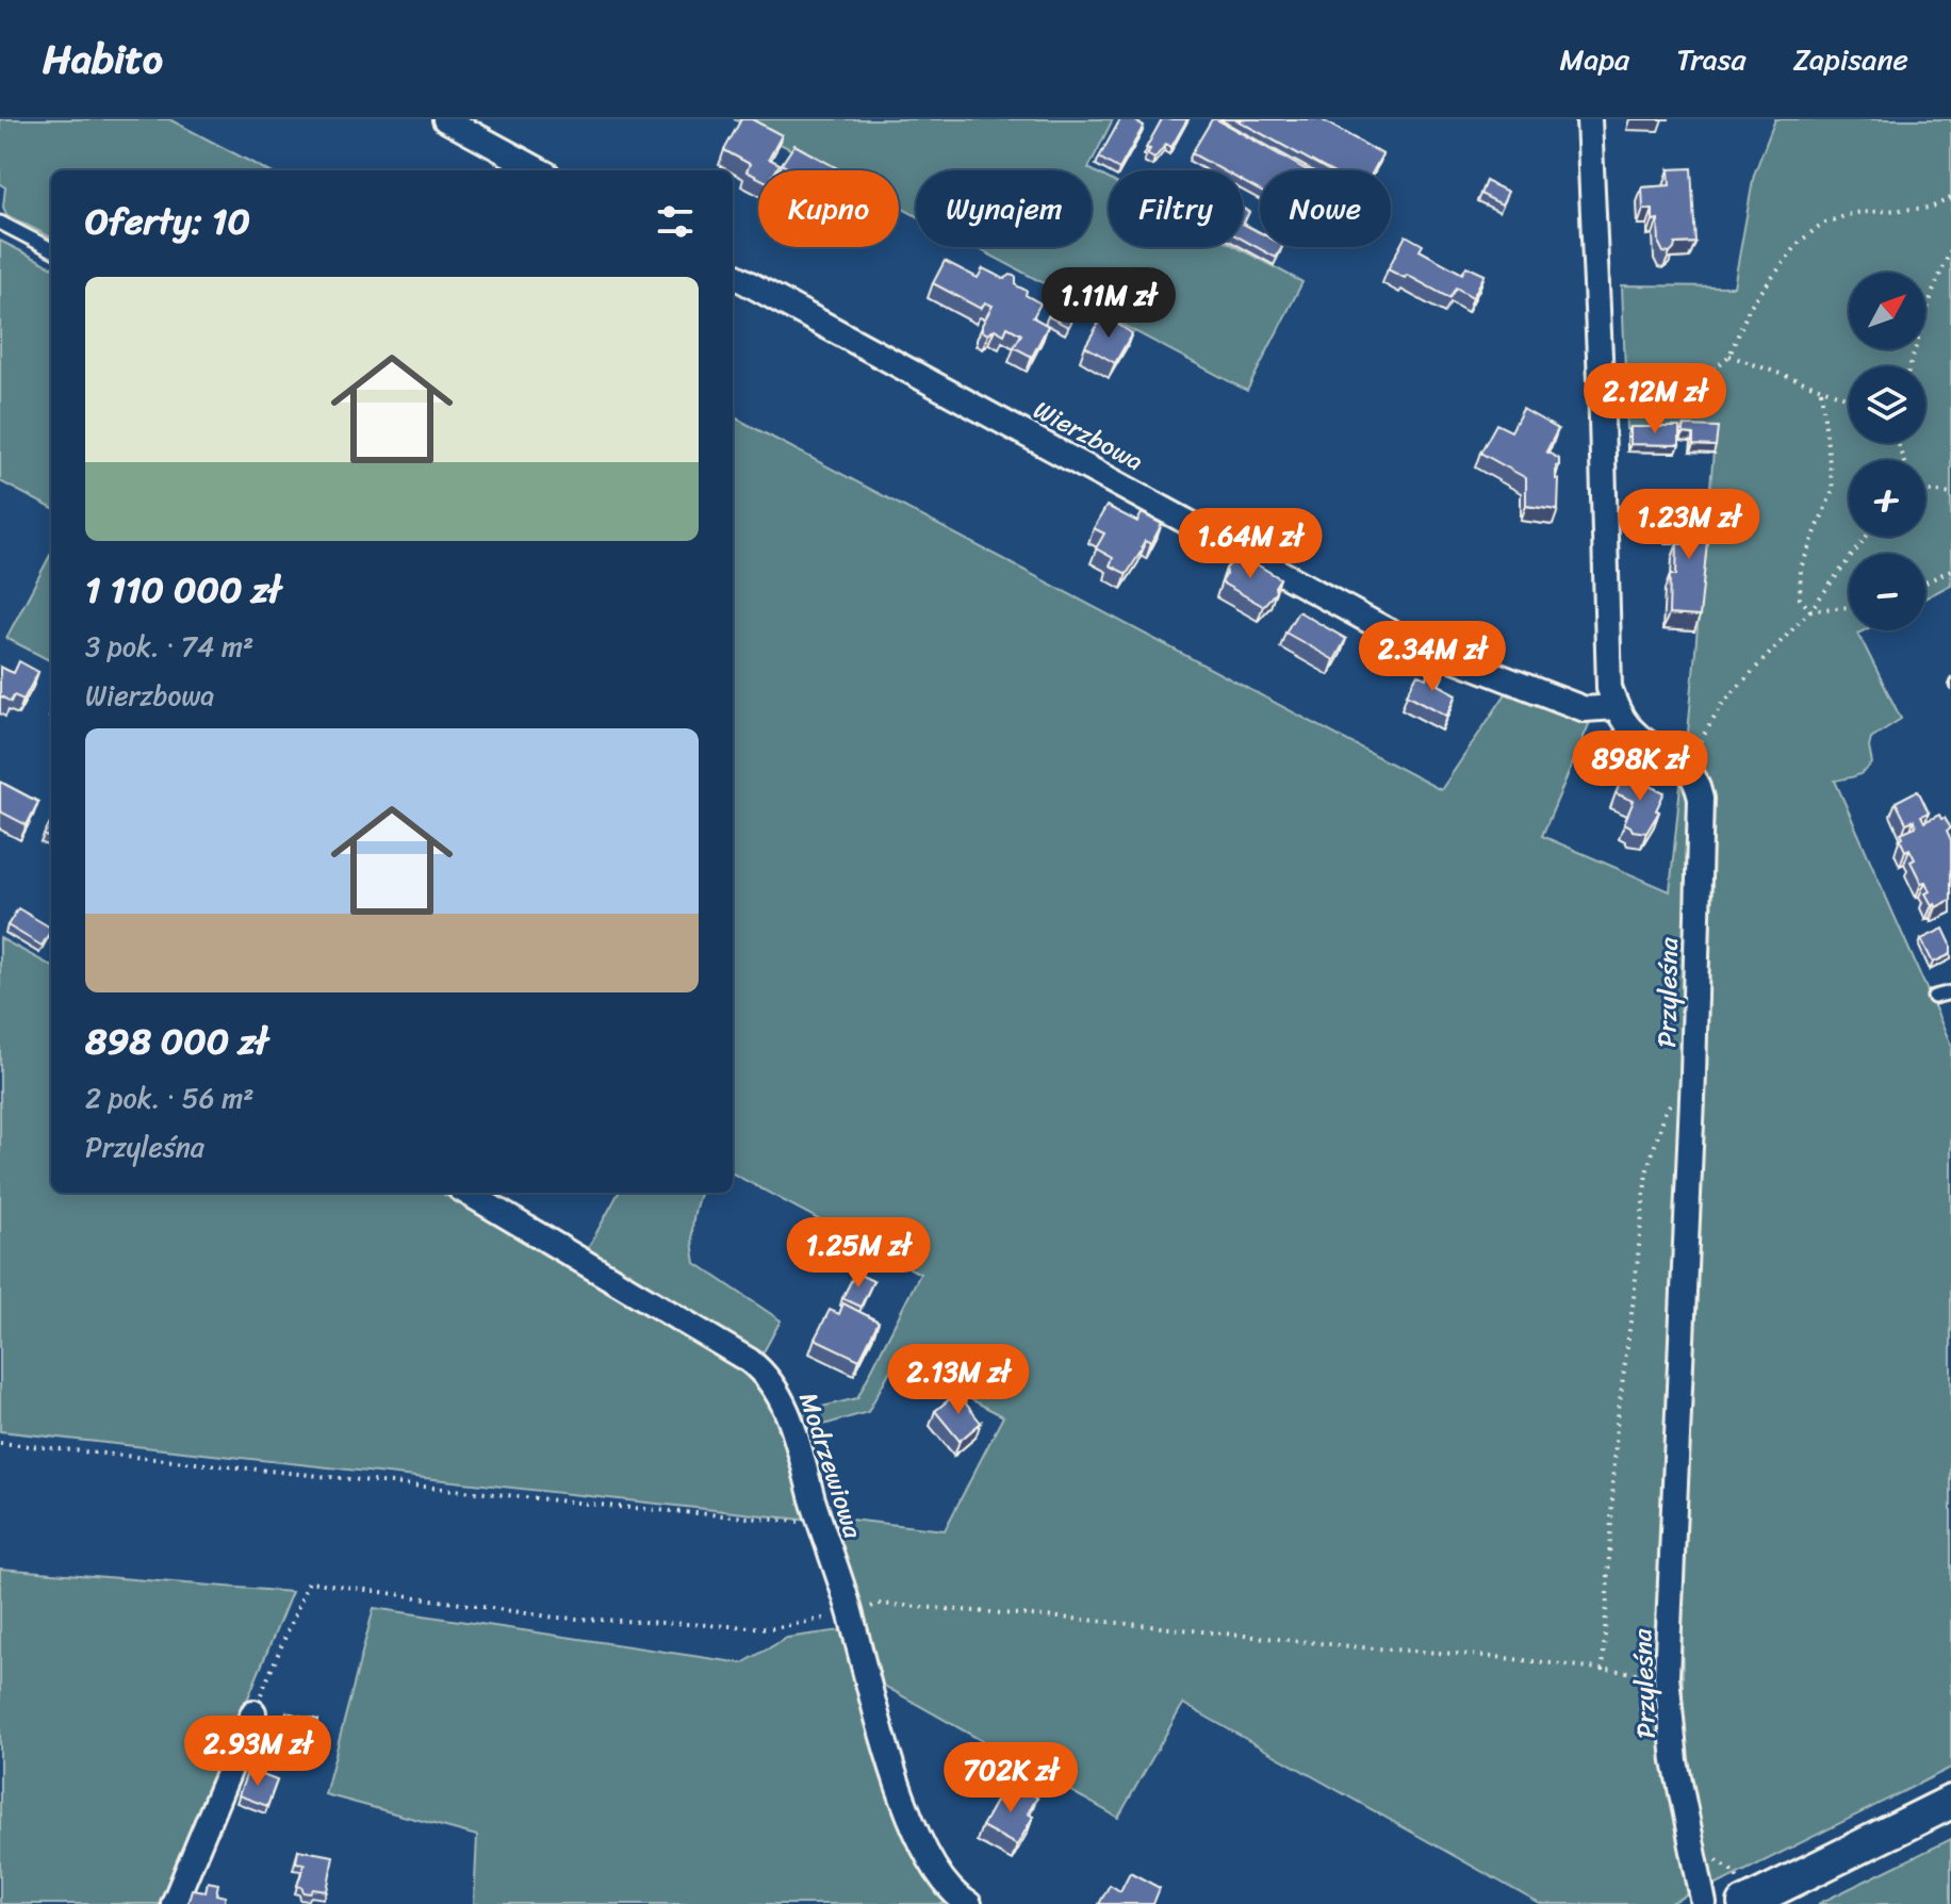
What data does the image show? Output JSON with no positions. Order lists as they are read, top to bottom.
{
  "streets": {
    "street": ["Wierzbowa", "Przyleśna", "Modrzewiowa"]
  },
  "north": "top right",
  "page": {
    "header": "Habito",
    "nav": ["Mapa", "Trasa", "Zapisane"],
    "chip": [
      "Kupno",
      "Wynajem",
      "Filtry",
      "Nowe"
    ],
    "heading": "Oferty: 10",
    "price": [
      "1.11M zł",
      "2.12M zł",
      "1.23M zł",
      "1.64M zł",
      "2.34M zł",
      "898K zł",
      "1.25M zł",
      "2.13M zł",
      "2.93M zł",
      "702K zł"
    ],
    "map_buttons": ["+", "−"],
    "list": [
      {
        "name": "1 110 000 zł",
        "note": "3 pok. · 74 m² · Wierzbowa"
      },
      {
        "name": "898 000 zł",
        "note": "2 pok. · 56 m² · Przyleśna"
      }
    ]
  }
}
